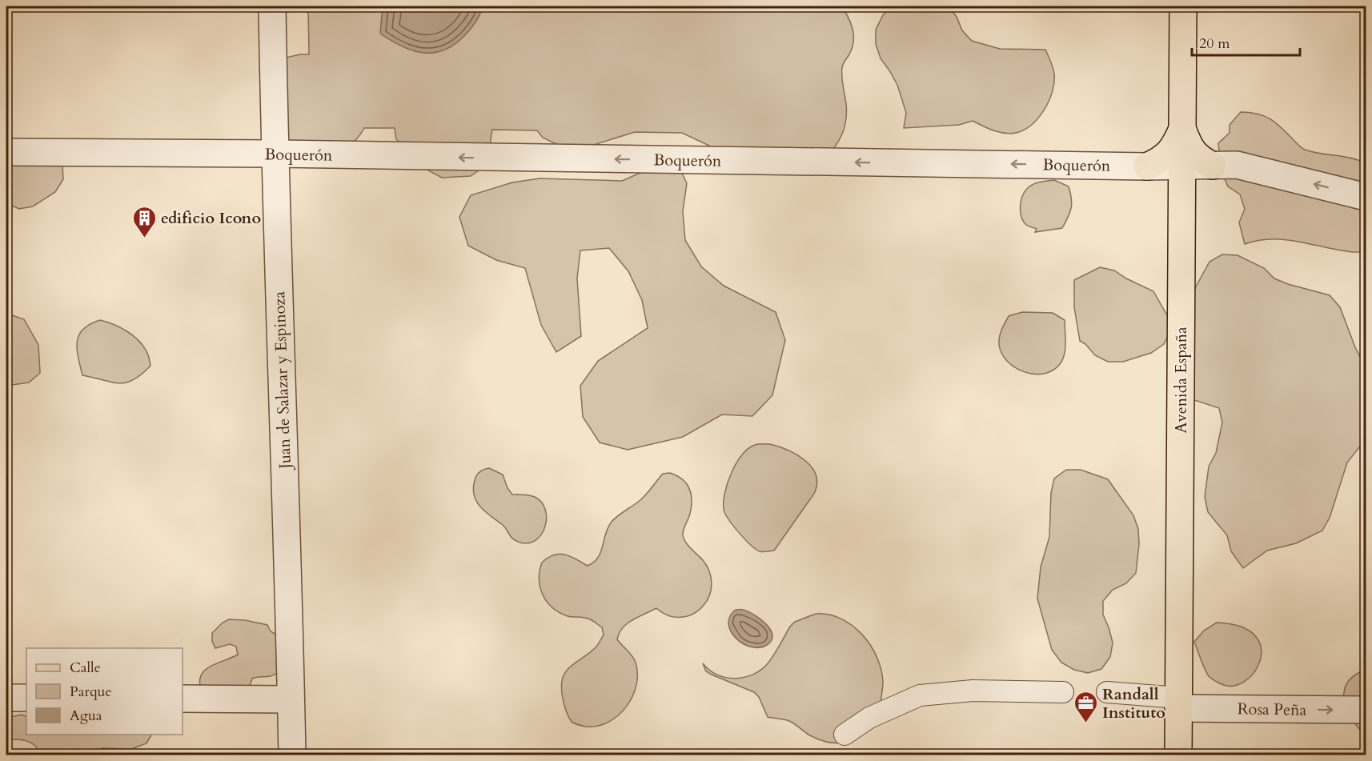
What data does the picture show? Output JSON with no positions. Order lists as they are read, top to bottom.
{
  "streets": {
    "main road": ["Avenida España"],
    "street": ["Boquerón", "Juan de Salazar y Espinoza", "Rosa Peña"]
  },
  "crossings": [
    ["Boquerón", "Juan de Salazar y Espinoza"],
    ["Boquerón", "Avenida España"],
    ["Avenida España", "Rosa Peña"]
  ],
  "one_way": ["Boquerón", "Rosa Peña"],
  "places": {
    "building": ["edificio Icono"],
    "office": ["Randall Instituto"]
  },
  "legend": ["Calle", "Parque", "Agua"],
  "scale_bar": "20 m"
}
